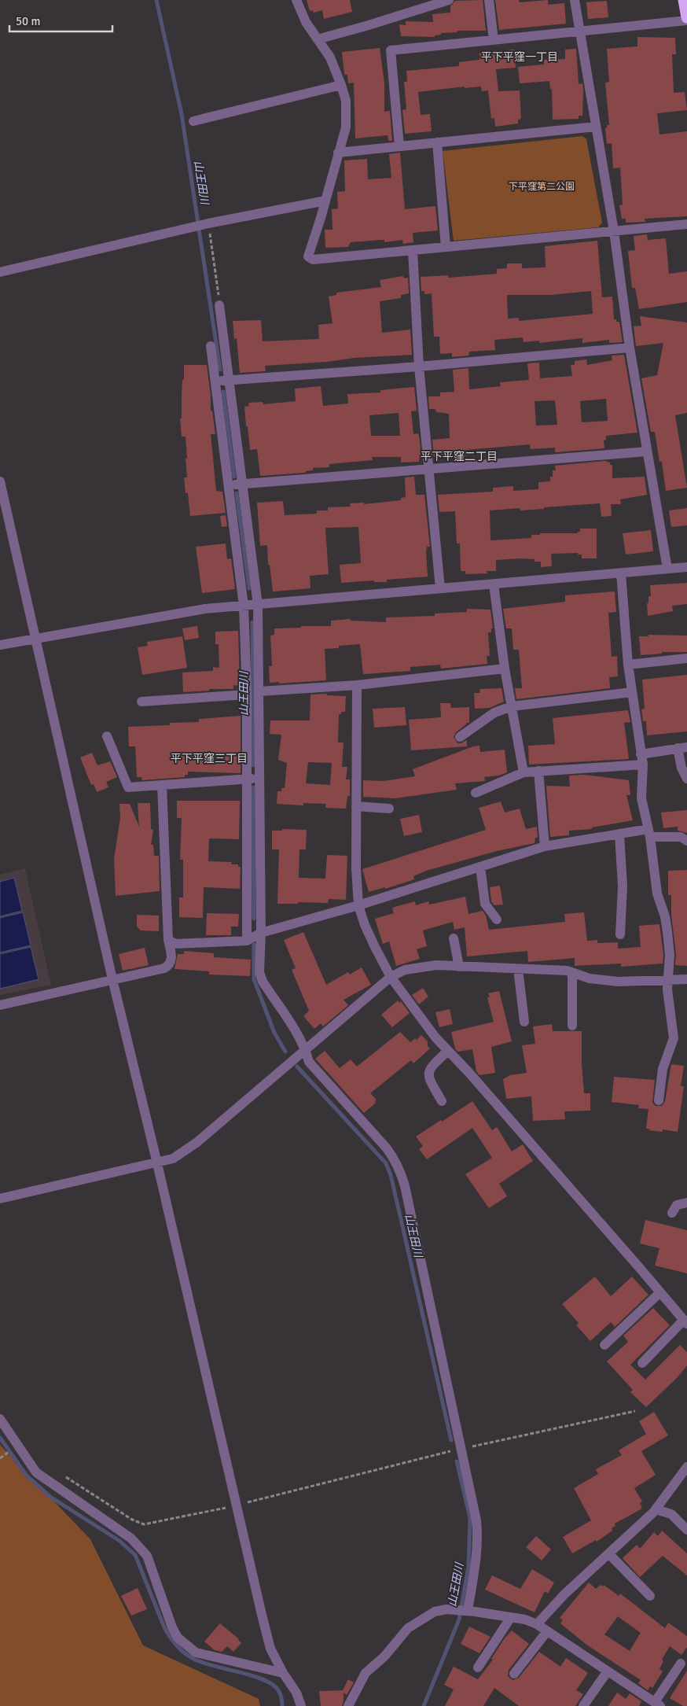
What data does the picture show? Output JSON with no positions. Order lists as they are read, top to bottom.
{
  "districts": ["平下平窪一丁目", "平下平窪二丁目", "平下平窪三丁目"],
  "water": ["山王田川"],
  "parks": ["下平窪第二公園"],
  "scale_bar": "50 m"
}
